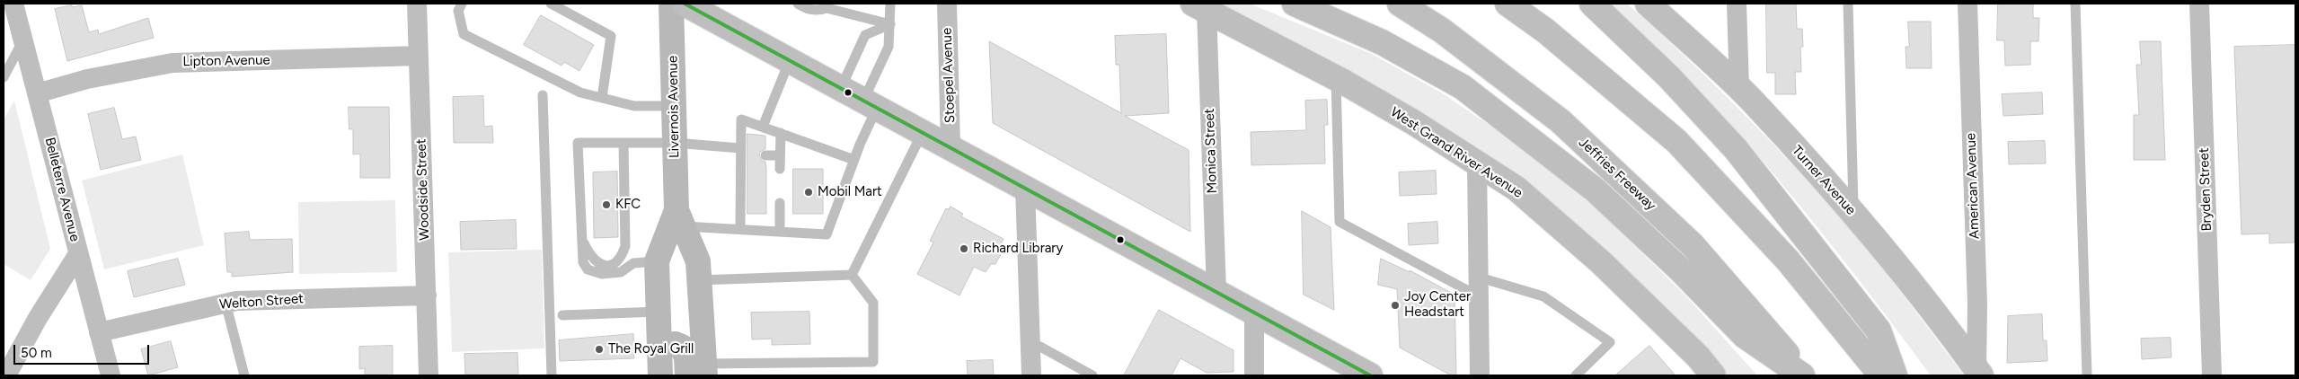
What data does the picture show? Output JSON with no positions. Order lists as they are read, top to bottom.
{
  "streets": {
    "main road": [
      "Livernois Avenue",
      "West Grand River Avenue",
      "Jeffries Freeway",
      "Turner Avenue"
    ],
    "street": [
      "Lipton Avenue",
      "Stoepel Avenue",
      "Monica Street",
      "American Avenue",
      "Belleterre Avenue",
      "Woodside Street",
      "Bryden Street",
      "Welton Street"
    ]
  },
  "crossings": [
    ["Lipton Avenue", "Belleterre Avenue"],
    ["Lipton Avenue", "Woodside Street"],
    ["Monica Street", "West Grand River Avenue"],
    ["Turner Avenue", "American Avenue"],
    ["Belleterre Avenue", "Welton Street"],
    ["Woodside Street", "Welton Street"]
  ],
  "places": [
    "Mobil Mart",
    "KFC",
    "Richard Library",
    "Joy Center Headstart",
    "The Royal Grill"
  ],
  "scale_bar": "50 m"
}
